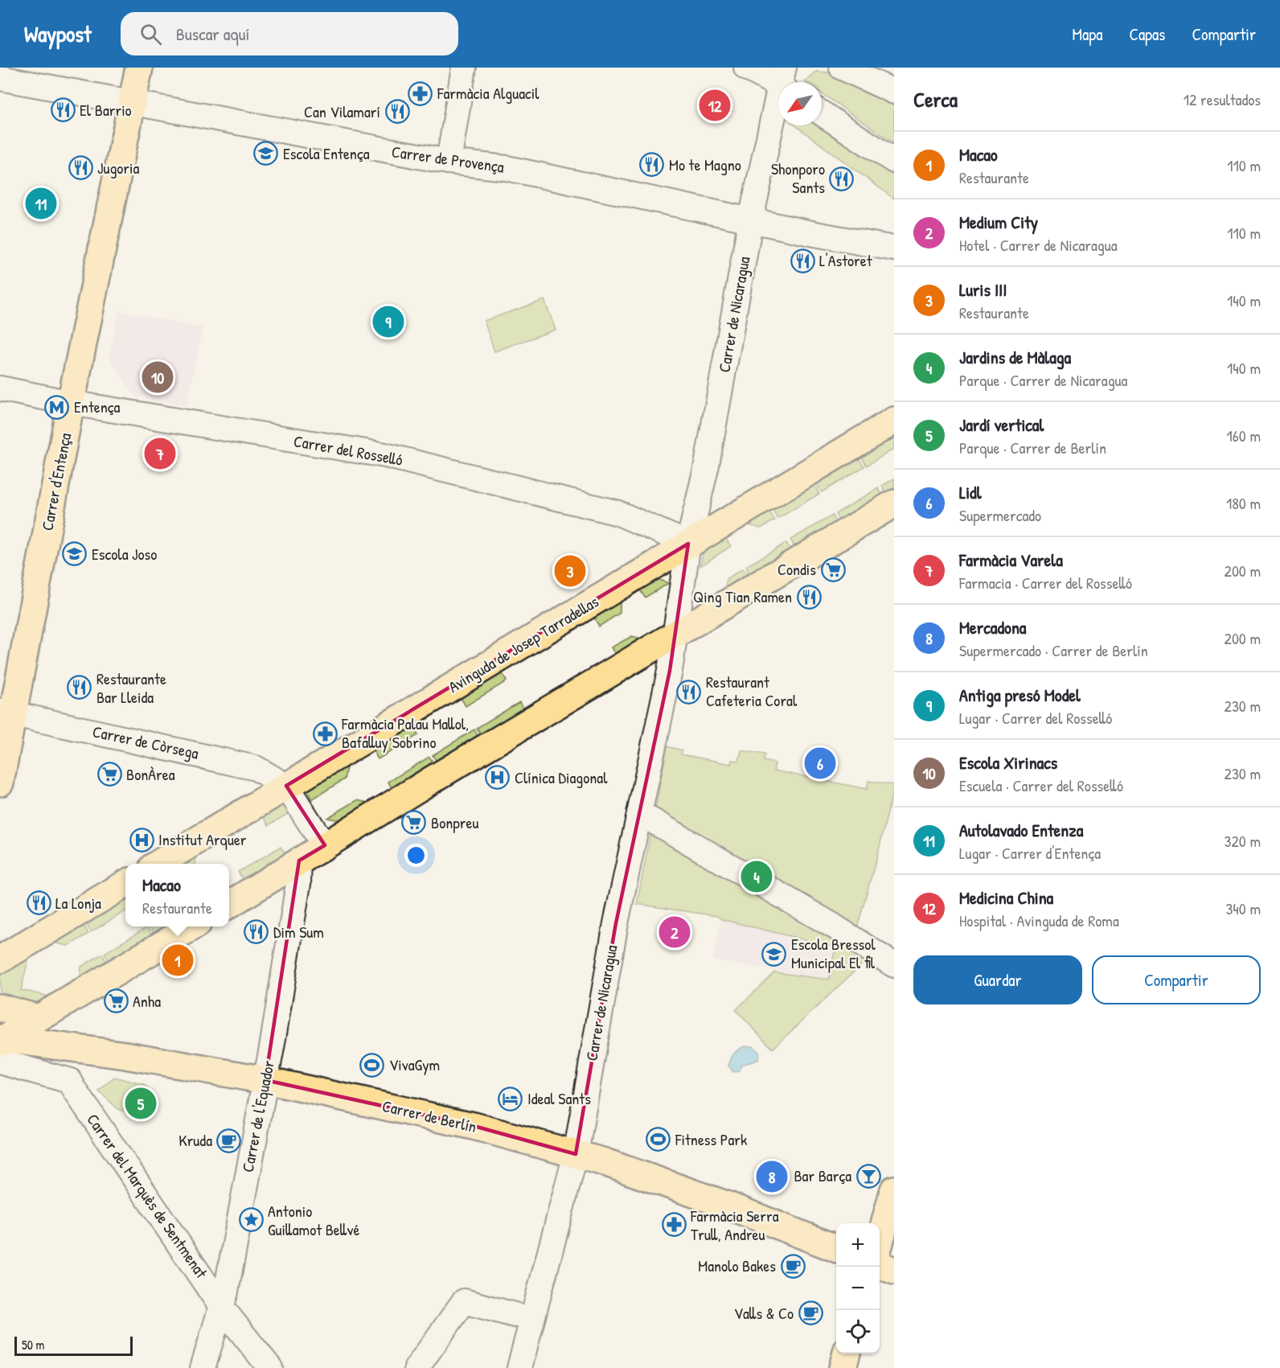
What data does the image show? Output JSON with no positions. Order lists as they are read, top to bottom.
{
  "streets": {
    "main road": ["Carrer d'Entença", "Avinguda de Josep Tarradellas", "Carrer de Berlín"],
    "street": [
      "Carrer de Provença",
      "Carrer de Nicaragua",
      "Carrer del Rosselló",
      "Carrer de Còrsega",
      "Carrer de l'Equador",
      "Carrer del Marquès de Sentmenat"
    ]
  },
  "crossings": [
    ["Carrer de Provença", "Carrer de Nicaragua"],
    ["Carrer de Provença", "Carrer d'Entença"],
    ["Carrer de Nicaragua", "Carrer del Rosselló"],
    ["Carrer de Nicaragua", "Avinguda de Josep Tarradellas"],
    ["Carrer de Nicaragua", "Carrer de Berlín"],
    ["Carrer del Rosselló", "Carrer d'Entença"],
    ["Carrer del Rosselló", "Avinguda de Josep Tarradellas"],
    ["Carrer d'Entença", "Carrer de Còrsega"],
    ["Avinguda de Josep Tarradellas", "Carrer de Còrsega"],
    ["Carrer de l'Equador", "Carrer de Berlín"],
    ["Carrer de l'Equador", "Carrer del Marquès de Sentmenat"]
  ],
  "places": {
    "pharmacy": ["Farmàcia Alguacil", "Farmàcia Palau Mallol, Bafalluy Sobrino", "Farmàcia Serra Trull, Andreu"],
    "restaurant": [
      "El Barrio",
      "Can Vilamarí",
      "Mo te Magno",
      "Jugoria",
      "Shonporo Sants",
      "L'Astoret",
      "Qing Tian Ramen",
      "Restaurante Bar Lleida",
      "Restaurant Cafeteria Coral",
      "La Lonja",
      "Dim Sum"
    ],
    "school or university": ["Escola Entença", "Escola Joso", "Escola Bressol Municipal El fil"],
    "metro station": ["Entença"],
    "supermarket": [
      "Condis",
      "BonÀrea",
      "Bonpreu",
      "Anha"
    ],
    "hospital": ["Clínica Diagonal", "Institut Arquer"],
    "sports": ["VivaGym", "Fitness Park"],
    "hotel": ["Ideal Sants"],
    "cafe": ["Kruda", "Manolo Bakes", "Valls & Co"],
    "bar": ["Bar Barça"],
    "place": ["Antonio Guillamot Bellvé"]
  },
  "scale_bar": "50 m",
  "north": "bottom left",
  "page": {
    "header": "Waypost",
    "search": "Buscar aquí",
    "nav": ["Mapa", "Capas", "Compartir"],
    "heading": ["Cerca", "12 resultados"],
    "pins": [
      "12",
      "11",
      "9",
      "10",
      "7",
      "3",
      "6",
      "4",
      "2",
      "1",
      "5",
      "8"
    ],
    "list": [
      {
        "mark": "1",
        "name": "Macao",
        "note": "Restaurante",
        "value": "110 m"
      },
      {
        "mark": "2",
        "name": "Medium City",
        "note": "Hotel · Carrer de Nicaragua",
        "value": "110 m"
      },
      {
        "mark": "3",
        "name": "Luris III",
        "note": "Restaurante",
        "value": "140 m"
      },
      {
        "mark": "4",
        "name": "Jardins de Màlaga",
        "note": "Parque · Carrer de Nicaragua",
        "value": "140 m"
      },
      {
        "mark": "5",
        "name": "Jardí vertical",
        "note": "Parque · Carrer de Berlín",
        "value": "160 m"
      },
      {
        "mark": "6",
        "name": "Lidl",
        "note": "Supermercado",
        "value": "180 m"
      },
      {
        "mark": "7",
        "name": "Farmàcia Varela",
        "note": "Farmacia · Carrer del Rosselló",
        "value": "200 m"
      },
      {
        "mark": "8",
        "name": "Mercadona",
        "note": "Supermercado · Carrer de Berlín",
        "value": "200 m"
      },
      {
        "mark": "9",
        "name": "Antiga presó Model",
        "note": "Lugar · Carrer del Rosselló",
        "value": "230 m"
      },
      {
        "mark": "10",
        "name": "Escola Xirinacs",
        "note": "Escuela · Carrer del Rosselló",
        "value": "230 m"
      },
      {
        "mark": "11",
        "name": "Autolavado Entenza",
        "note": "Lugar · Carrer d'Entença",
        "value": "320 m"
      },
      {
        "mark": "12",
        "name": "Medicina China",
        "note": "Hospital · Avinguda de Roma",
        "value": "340 m"
      }
    ],
    "popup": ["Macao", "Restaurante"],
    "buttons": ["Guardar", "Compartir"],
    "map_buttons": ["+", "−"],
    "scale": "50 m"
  }
}
